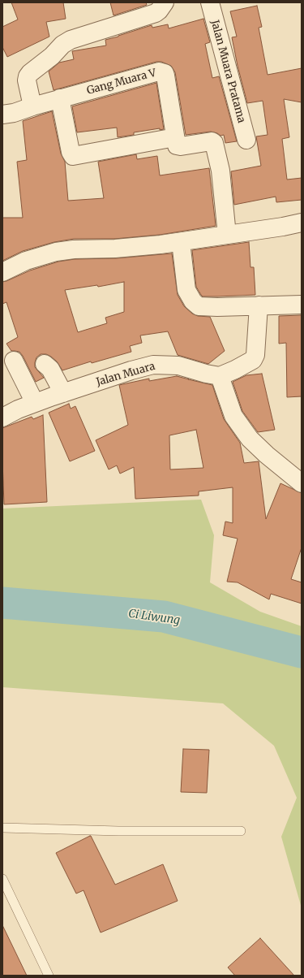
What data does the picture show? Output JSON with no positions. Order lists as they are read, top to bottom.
{
  "streets": {
    "street": ["Jalan Muara Pratama", "Gang Muara V", "Jalan Muara"]
  },
  "water": ["Ci Liwung"]
}
